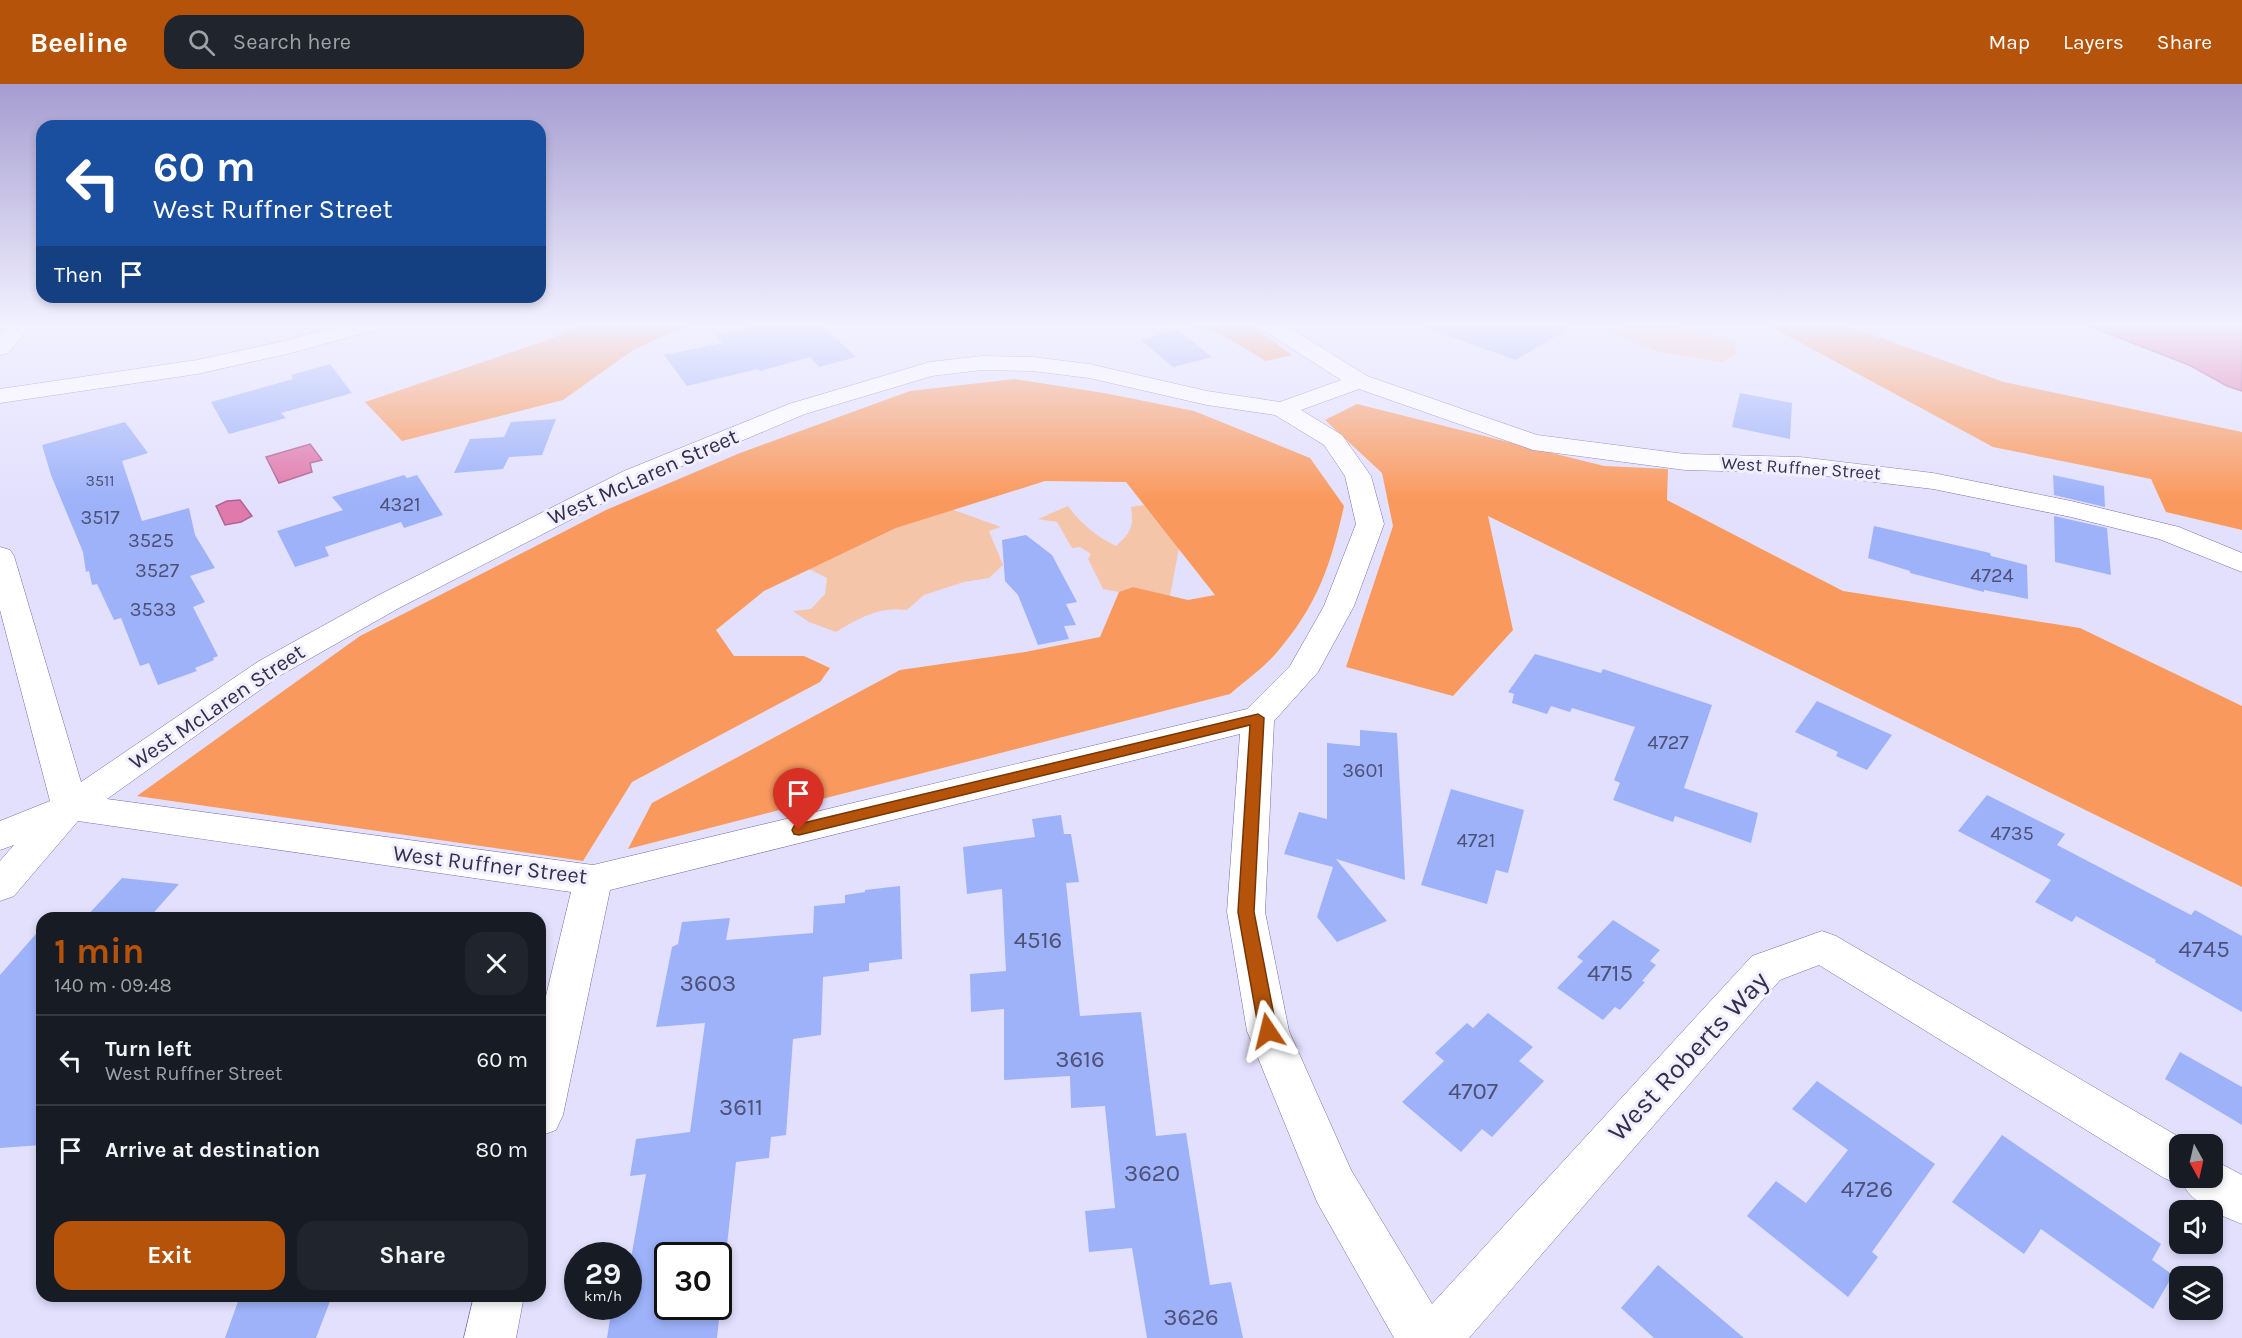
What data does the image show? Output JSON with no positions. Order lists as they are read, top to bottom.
{
  "streets": {
    "street": ["West Ruffner Street", "West McLaren Street", "West Roberts Way"]
  },
  "crossings": [
    ["West Ruffner Street", "West McLaren Street"]
  ],
  "house_numbers": [
    "3511",
    "4321",
    "3517",
    "3525",
    "3527",
    "4724",
    "3533",
    "4727",
    "3601",
    "4735",
    "4721",
    "4516",
    "4745",
    "4715",
    "3603",
    "3616",
    "4707",
    "3611",
    "3620",
    "4726",
    "3626"
  ],
  "north": "bottom",
  "page": {
    "header": "Beeline",
    "search": "Search here",
    "nav": ["Map", "Layers", "Share"],
    "turn": ["60 m", "West Ruffner Street"],
    "then": "Then",
    "heading": ["1 min", "140 m · 09:48"],
    "list": [
      {
        "name": "Turn left",
        "note": "West Ruffner Street",
        "value": "60 m"
      },
      {
        "name": "Arrive at destination",
        "value": "80 m"
      }
    ],
    "buttons": ["Exit", "Share"],
    "speed": "29 km/h",
    "limit": "30"
  }
}
